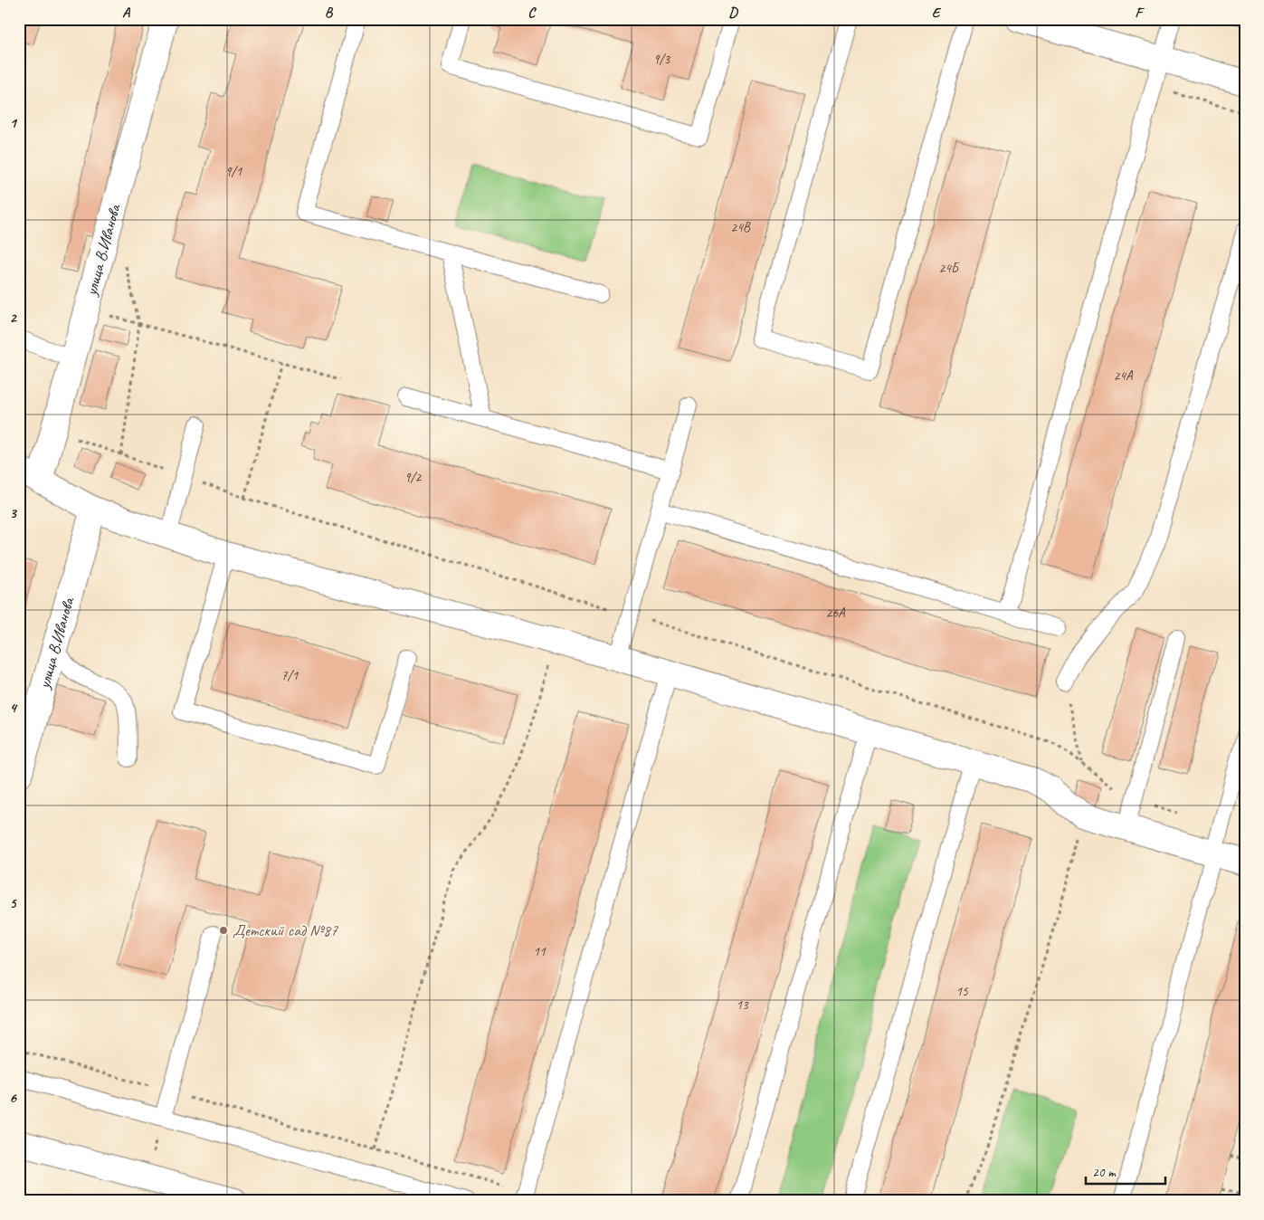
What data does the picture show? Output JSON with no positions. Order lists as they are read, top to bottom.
{
  "streets": {
    "street": ["улица В.Иванова"]
  },
  "places": ["Детский сад №87"],
  "house_numbers": [
    "9/3",
    "9/1",
    "24В",
    "24Б",
    "24А",
    "9/2",
    "26А",
    "7/1",
    "11",
    "15",
    "13"
  ],
  "scale_bar": "20 m",
  "grid": {
    "columns": [
      "A",
      "B",
      "C",
      "D",
      "E",
      "F"
    ],
    "rows": [
      "1",
      "2",
      "3",
      "4",
      "5",
      "6"
    ]
  }
}
